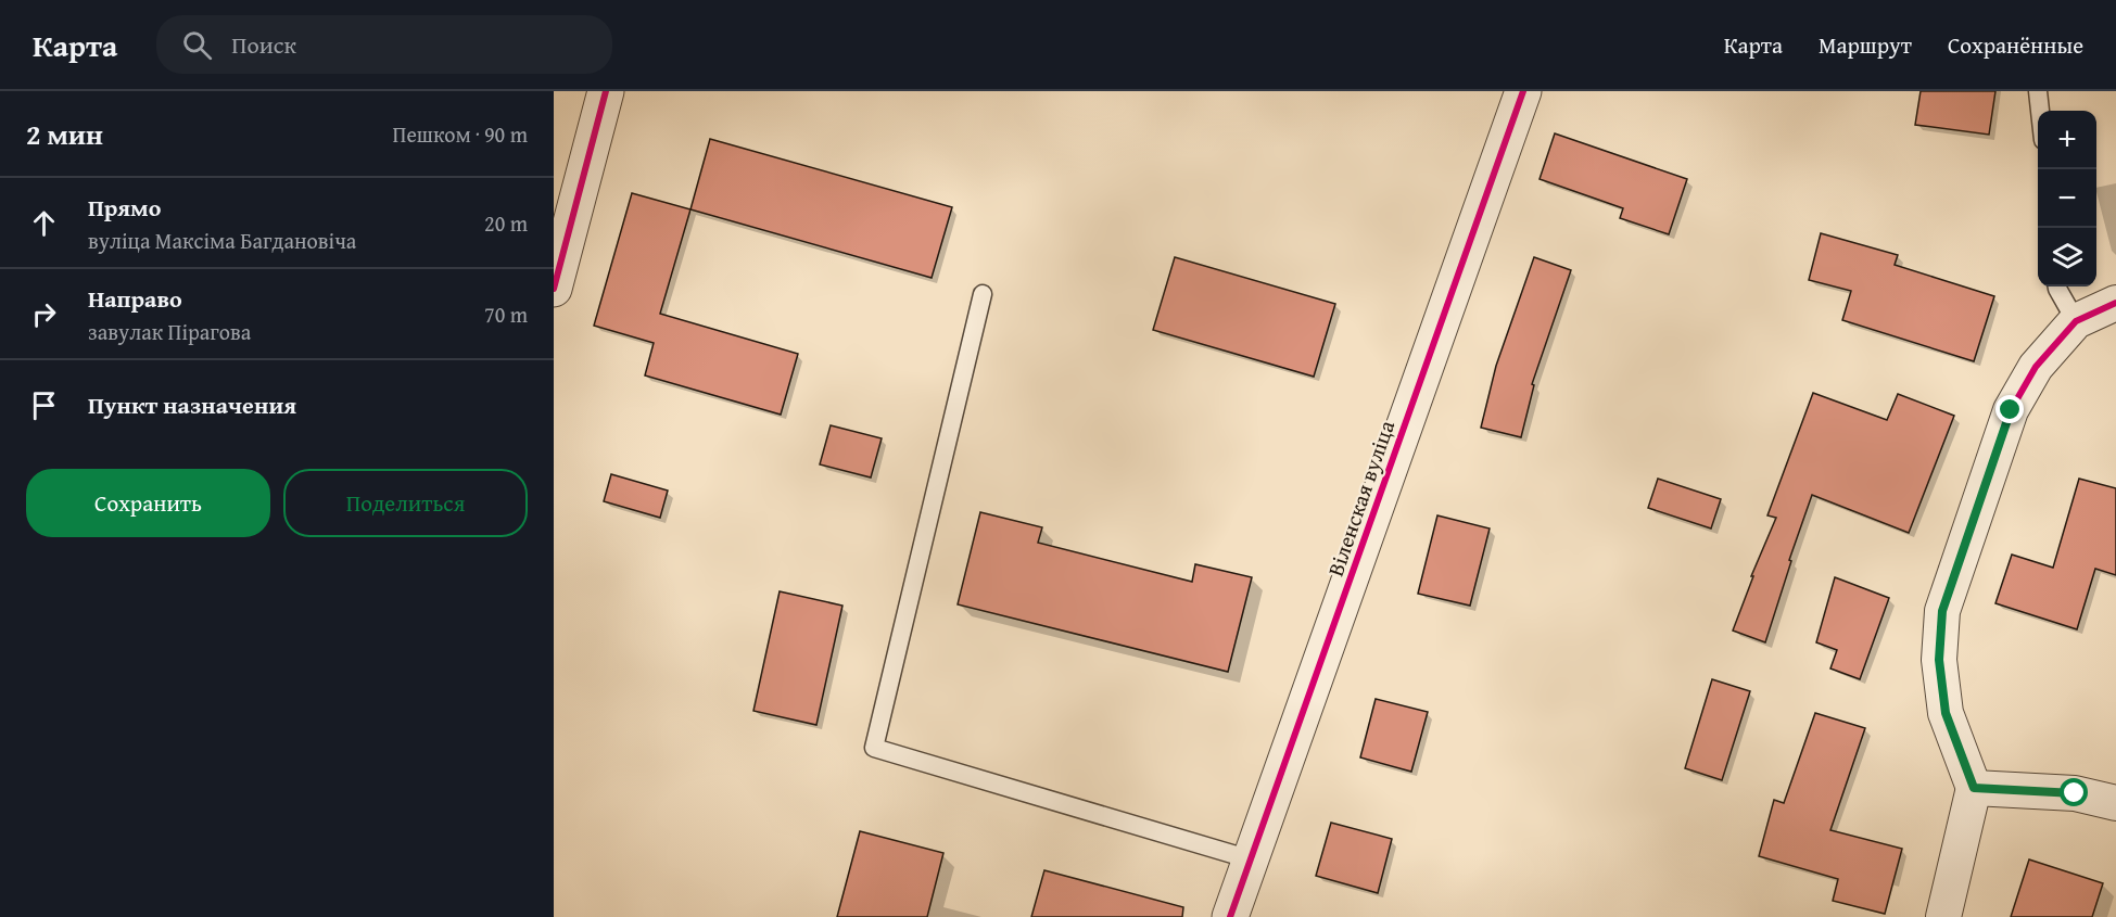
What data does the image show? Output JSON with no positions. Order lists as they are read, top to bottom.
{
  "streets": {
    "street": ["Віленская вуліца"]
  },
  "page": {
    "header": "Карта",
    "search": "Поиск",
    "nav": ["Карта", "Маршрут", "Сохранённые"],
    "heading": ["2 мин", "Пешком · 90 m"],
    "map_buttons": ["+", "−"],
    "list": [
      ["Прямо", "вуліца Максіма Багдановіча", "20 m"],
      ["Направо", "завулак Пірагова", "70 m"],
      "Пункт назначения"
    ],
    "buttons": ["Сохранить", "Поделиться"]
  }
}
